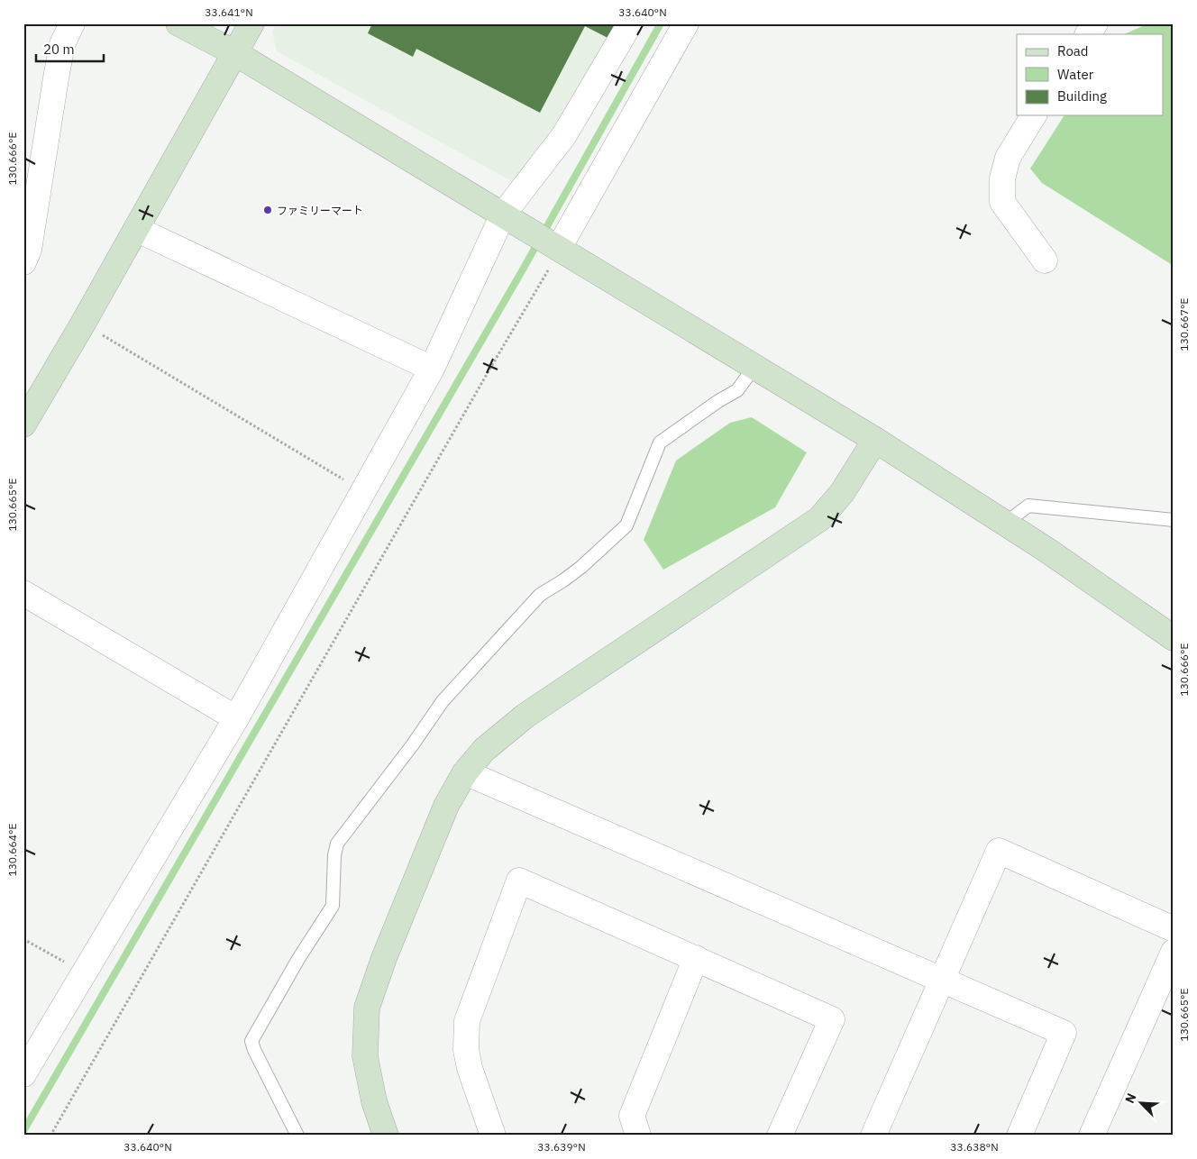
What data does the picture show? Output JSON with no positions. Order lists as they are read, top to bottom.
{
  "places": ["ファミリーマート"],
  "legend": ["Road", "Water", "Building"],
  "scale_bar": "20 m",
  "north": "top left",
  "coordinates": [
    "33.641°N",
    "33.640°N",
    "130.666°E",
    "130.667°E",
    "130.665°E",
    "130.664°E",
    "33.639°N",
    "33.638°N"
  ]
}
